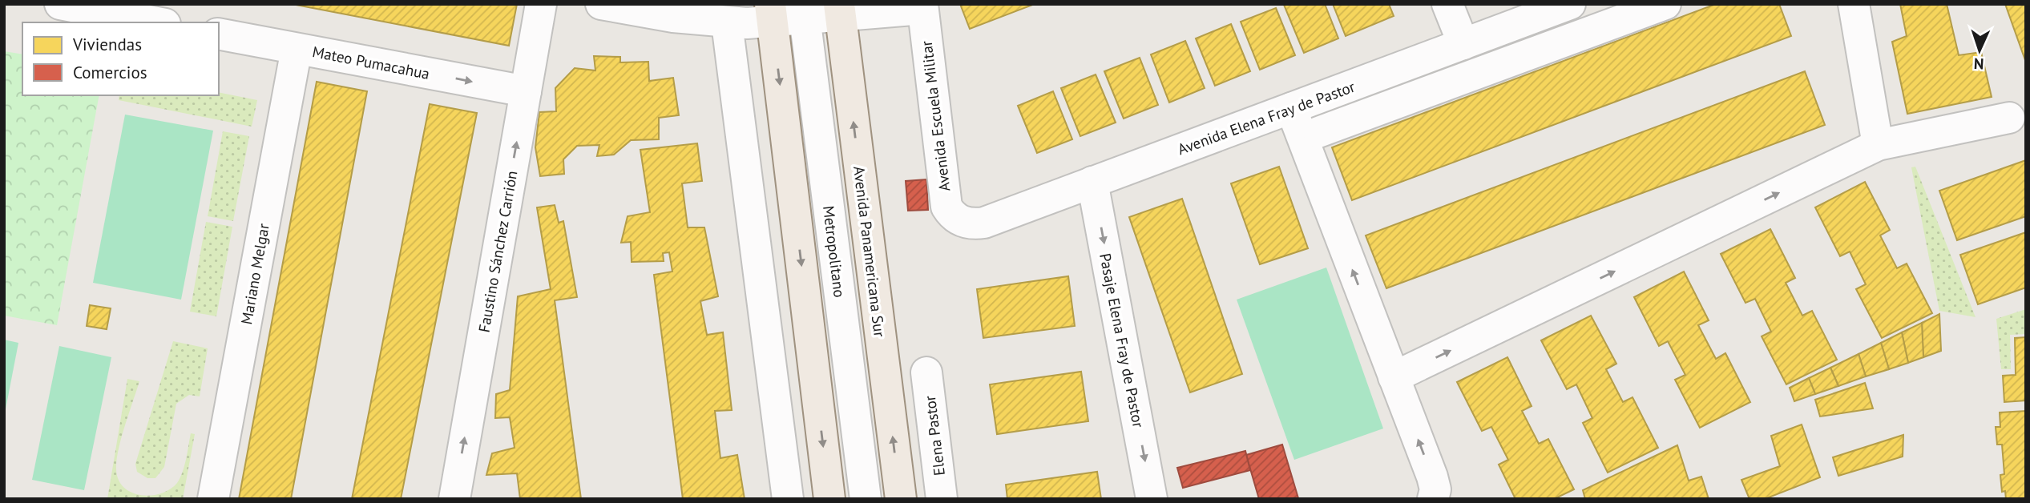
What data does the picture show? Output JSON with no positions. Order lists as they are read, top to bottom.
{
  "streets": {
    "main road": ["Avenida Panamericana Sur"],
    "street": [
      "Mateo Pumacahua",
      "Avenida Escuela Militar",
      "Avenida Elena Fray de Pastor",
      "Faustino Sánchez Carrión",
      "Metropolitano",
      "Mariano Melgar",
      "Pasaje Elena Fray de Pastor",
      "Elena Pastor"
    ]
  },
  "crossings": [
    ["Mateo Pumacahua", "Faustino Sánchez Carrión"],
    ["Mateo Pumacahua", "Mariano Melgar"],
    ["Avenida Escuela Militar", "Avenida Elena Fray de Pastor"],
    ["Avenida Elena Fray de Pastor", "Pasaje Elena Fray de Pastor"]
  ],
  "one_way": ["Mateo Pumacahua"],
  "legend": ["Viviendas", "Comercios"],
  "north": "bottom"
}
